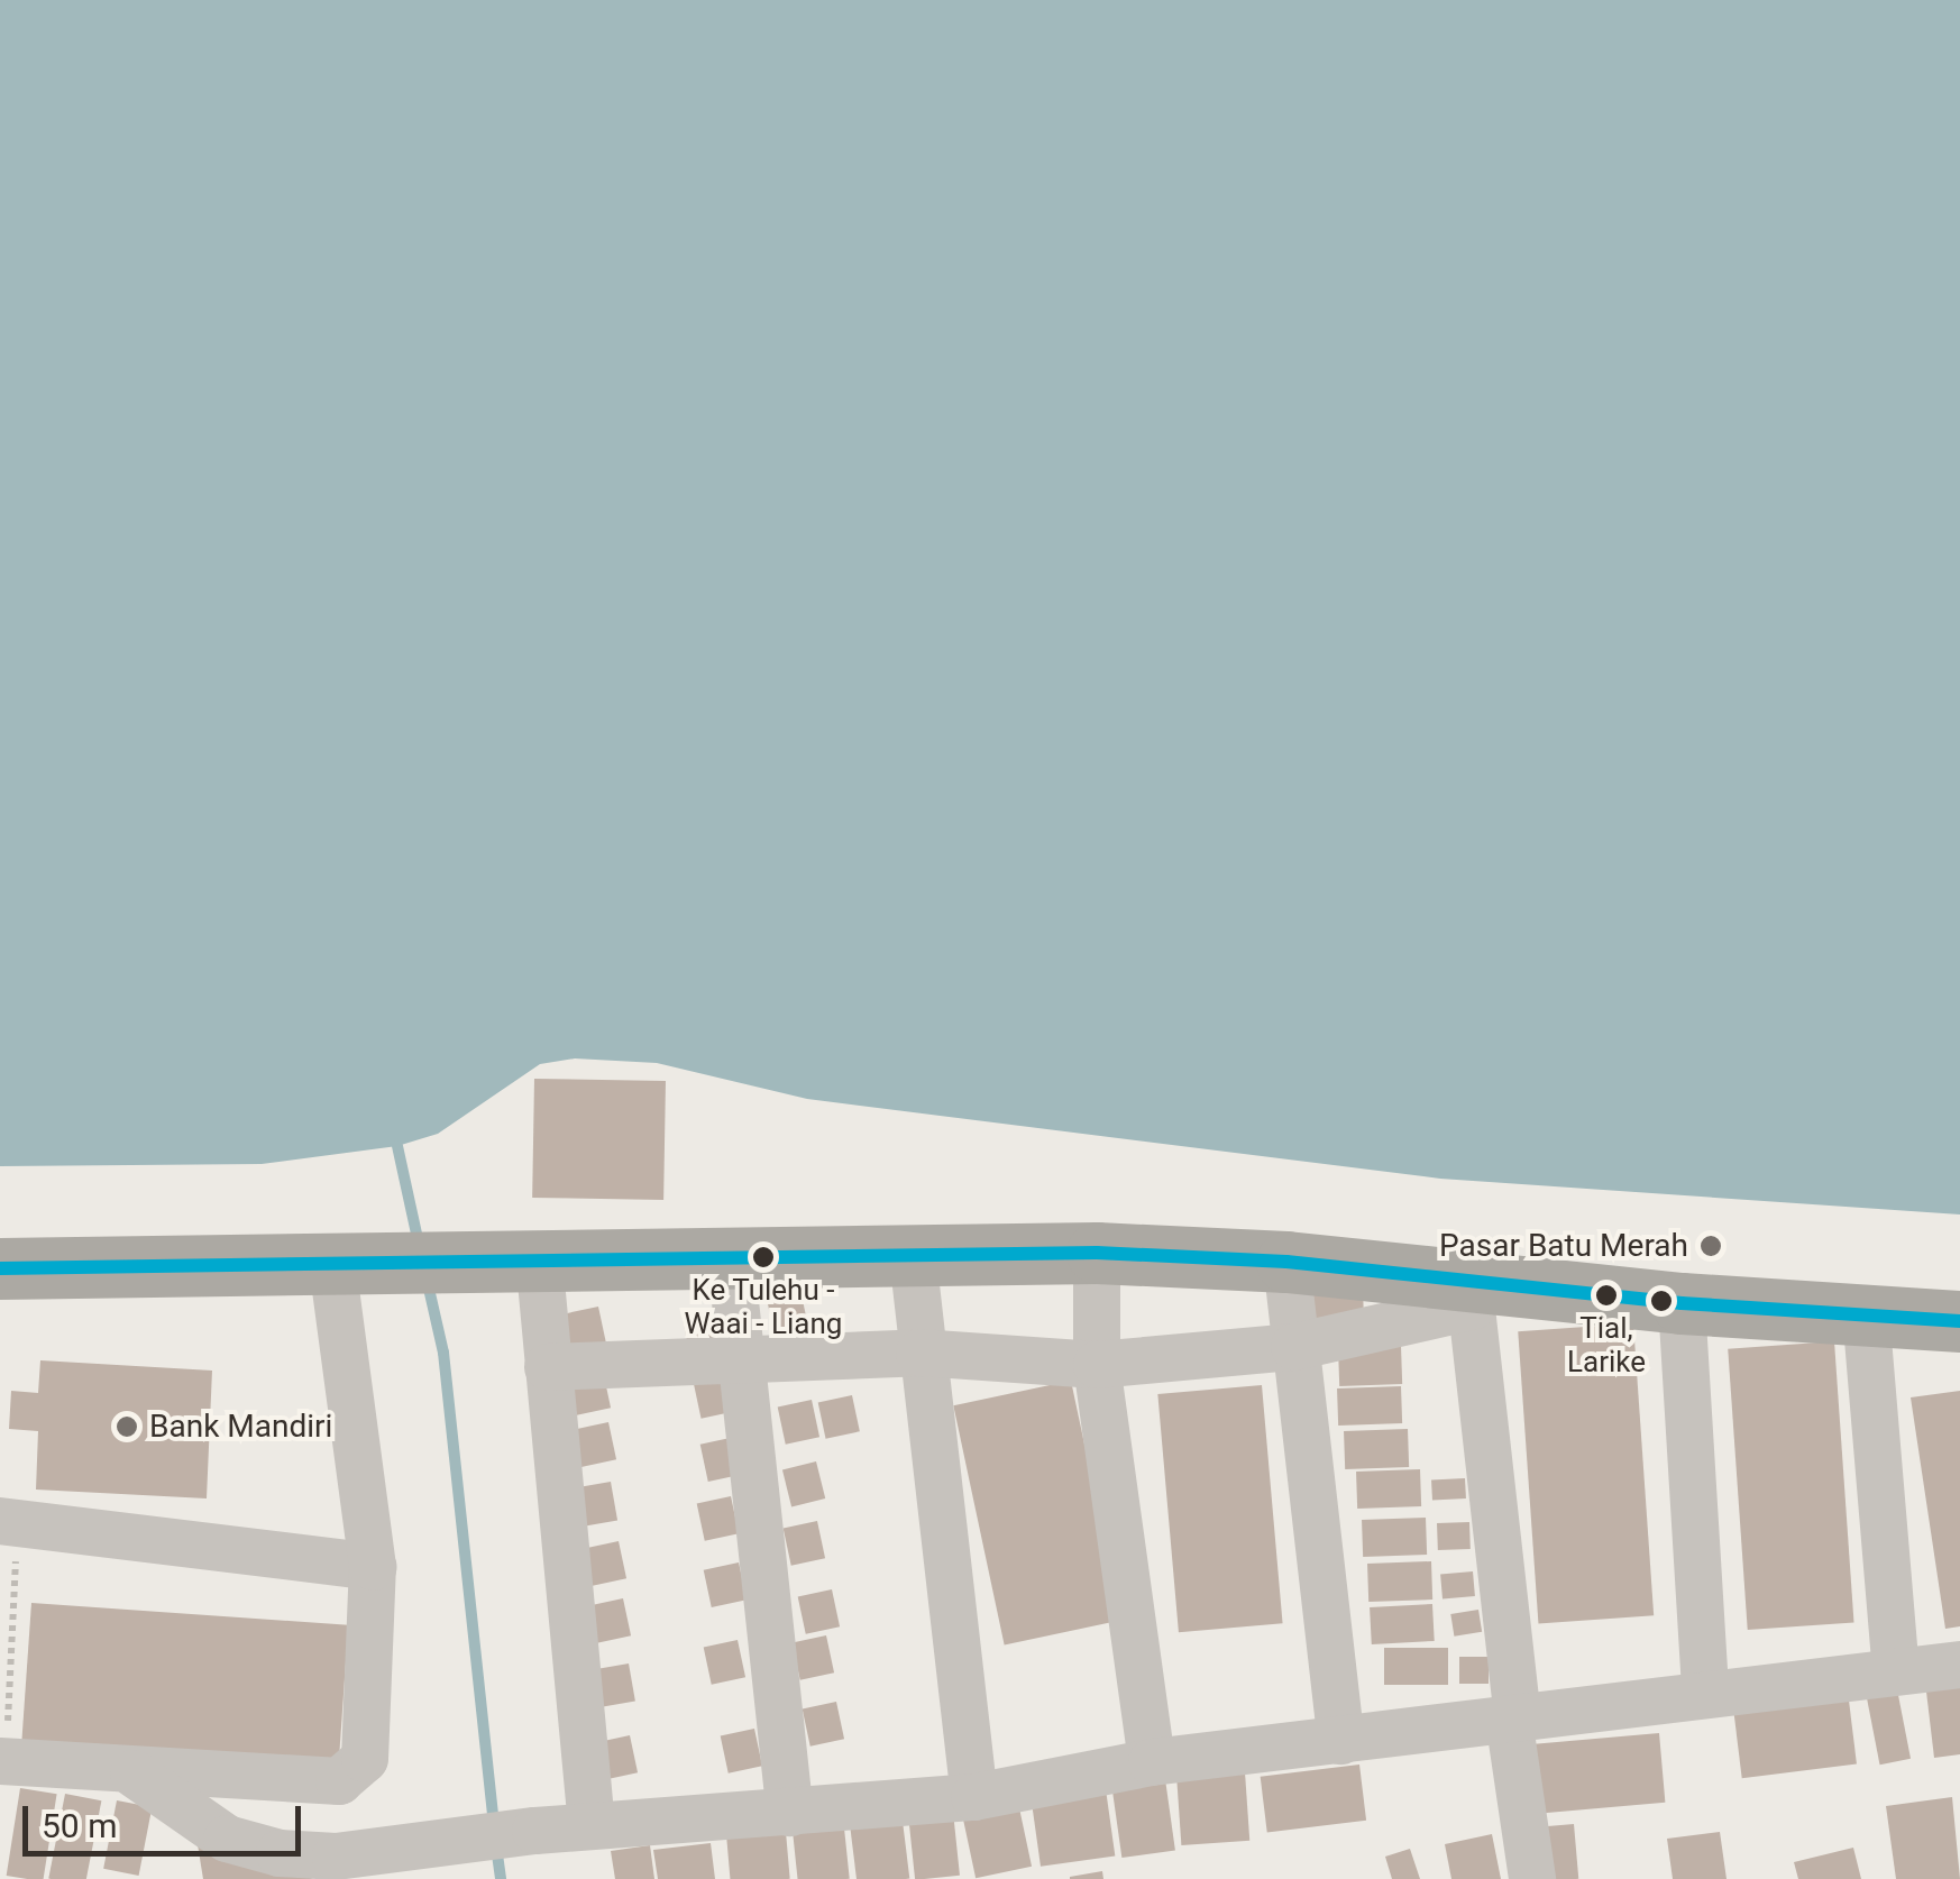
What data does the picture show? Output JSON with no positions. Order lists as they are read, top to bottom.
{
  "places": [
    "Pasar Batu Merah",
    "Ke Tulehu - Waai - Liang",
    "Tial, Larike",
    "Bank Mandiri"
  ],
  "scale_bar": "50 m"
}
